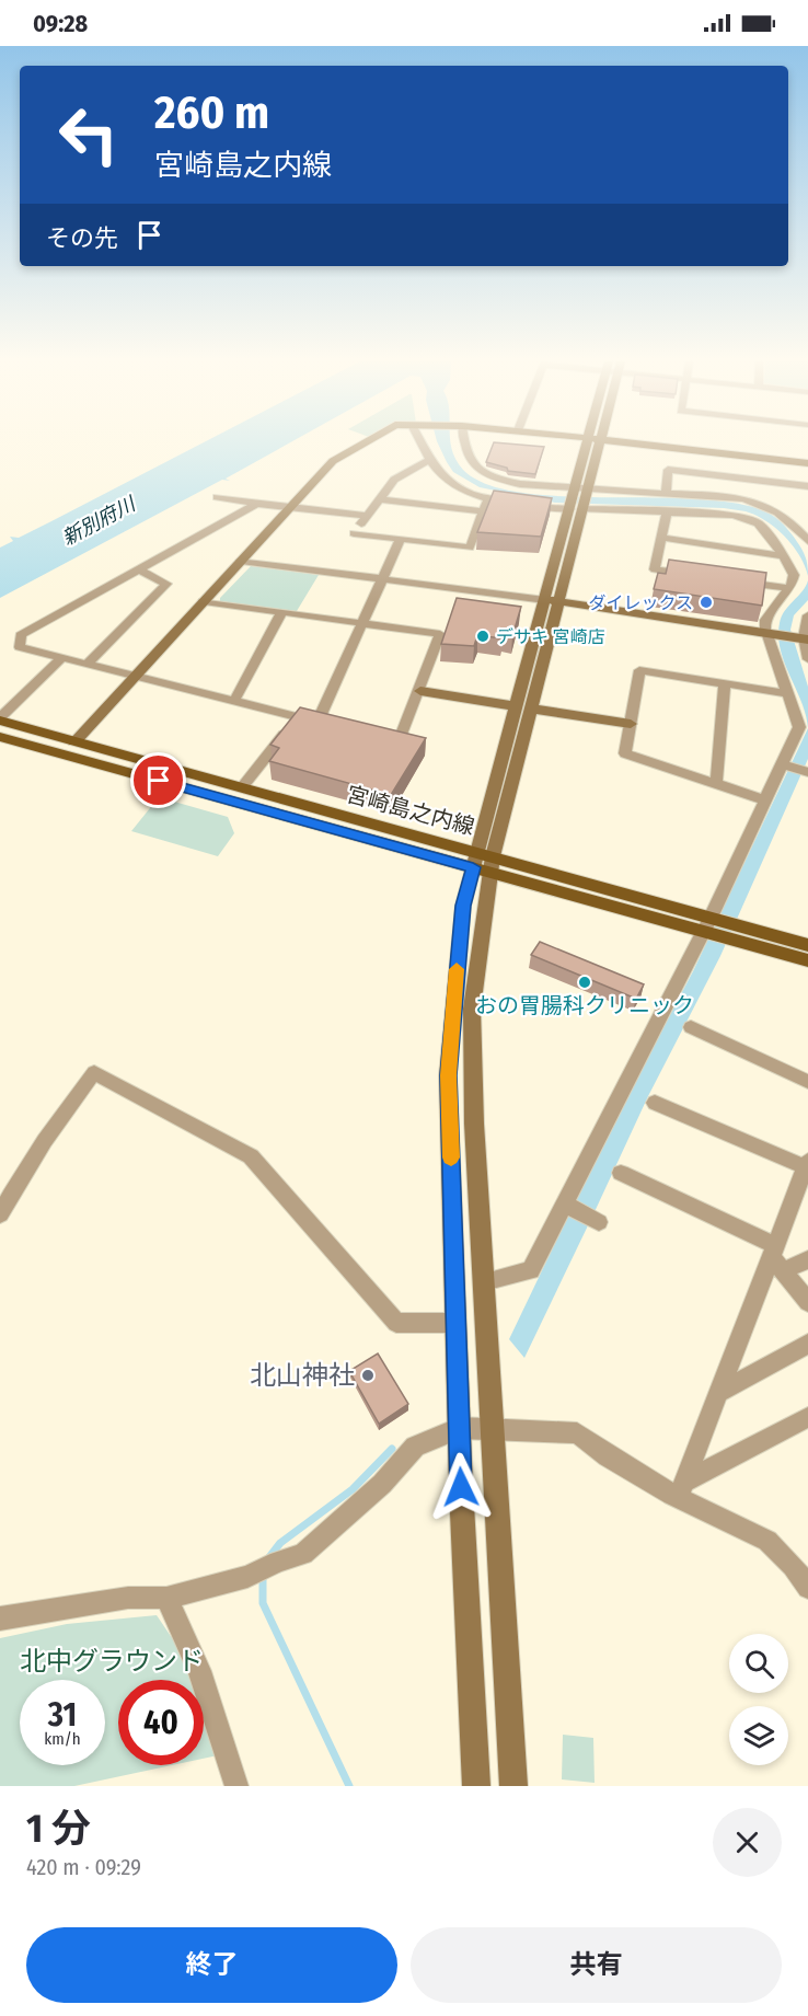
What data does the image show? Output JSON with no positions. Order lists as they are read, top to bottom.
{
  "streets": {
    "main road": ["宮崎島之内線"]
  },
  "water": ["新別府川"],
  "parks": ["北中グラウンド"],
  "places": [
    "ダイレックス",
    "デサキ 宮崎店",
    "おの胃腸科クリニック",
    "北山神社"
  ],
  "page": {
    "status": "09:28",
    "turn": ["260 m", "宮崎島之内線"],
    "then": "その先",
    "speed": "31 km/h",
    "limit": "40",
    "heading": ["1 分", "420 m · 09:29"],
    "buttons": ["終了", "共有"]
  }
}
